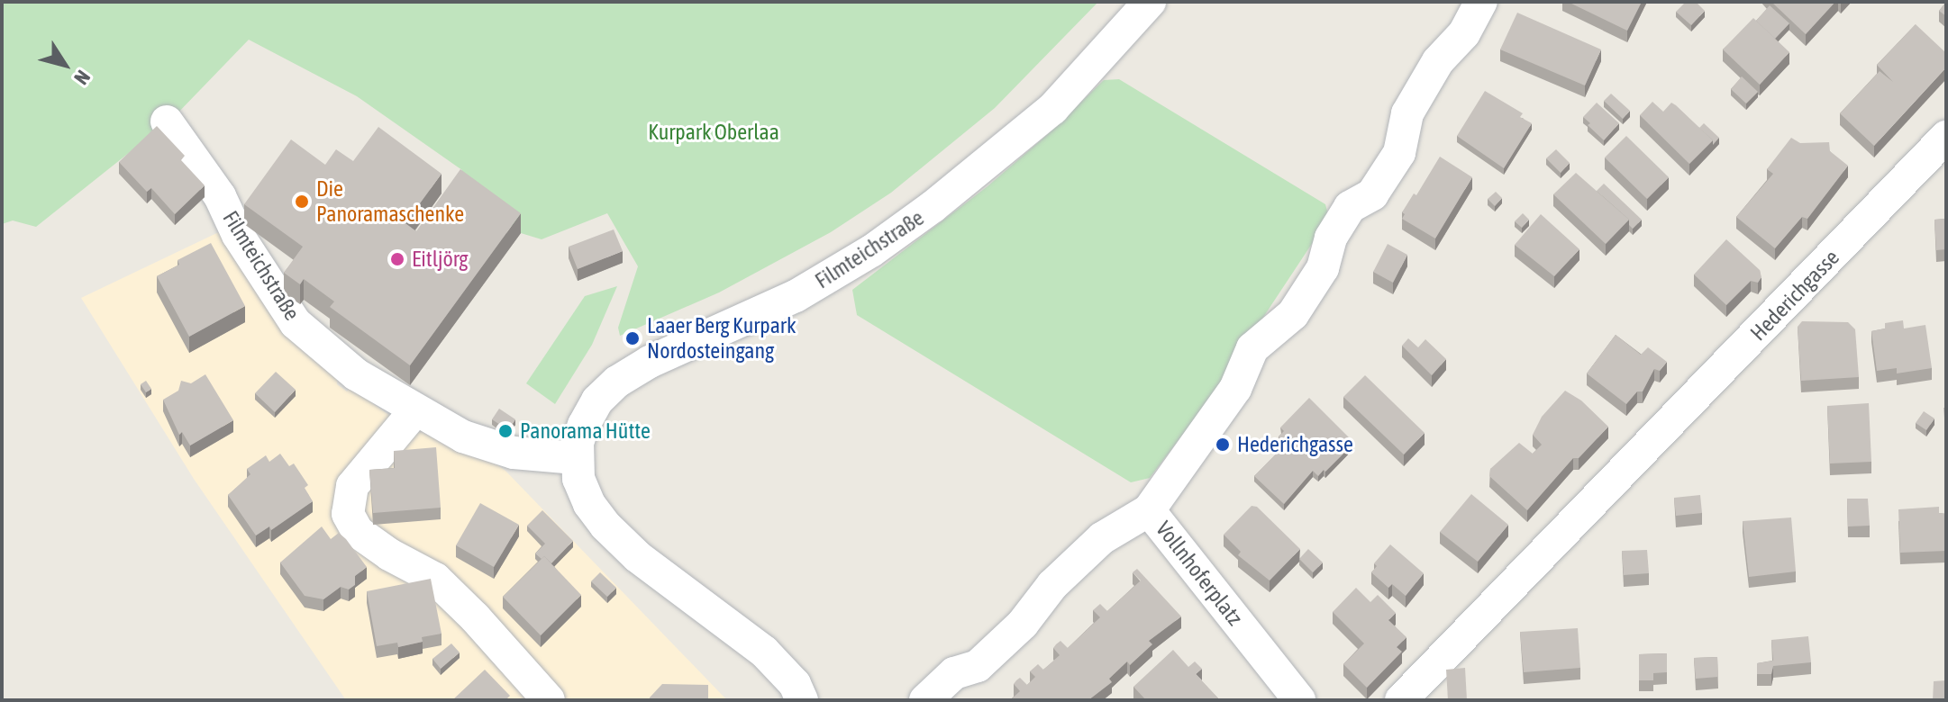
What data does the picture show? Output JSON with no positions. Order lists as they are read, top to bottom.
{
  "streets": {
    "street": ["Filmteichstraße", "Hederichgasse", "Vollnhoferplatz"]
  },
  "parks": ["Kurpark Oberlaa"],
  "places": [
    "Die Panoramaschenke",
    "Eitljörg",
    "Laaer Berg Kurpark Nordosteingang",
    "Panorama Hütte",
    "Hederichgasse"
  ],
  "north": "bottom right"
}
